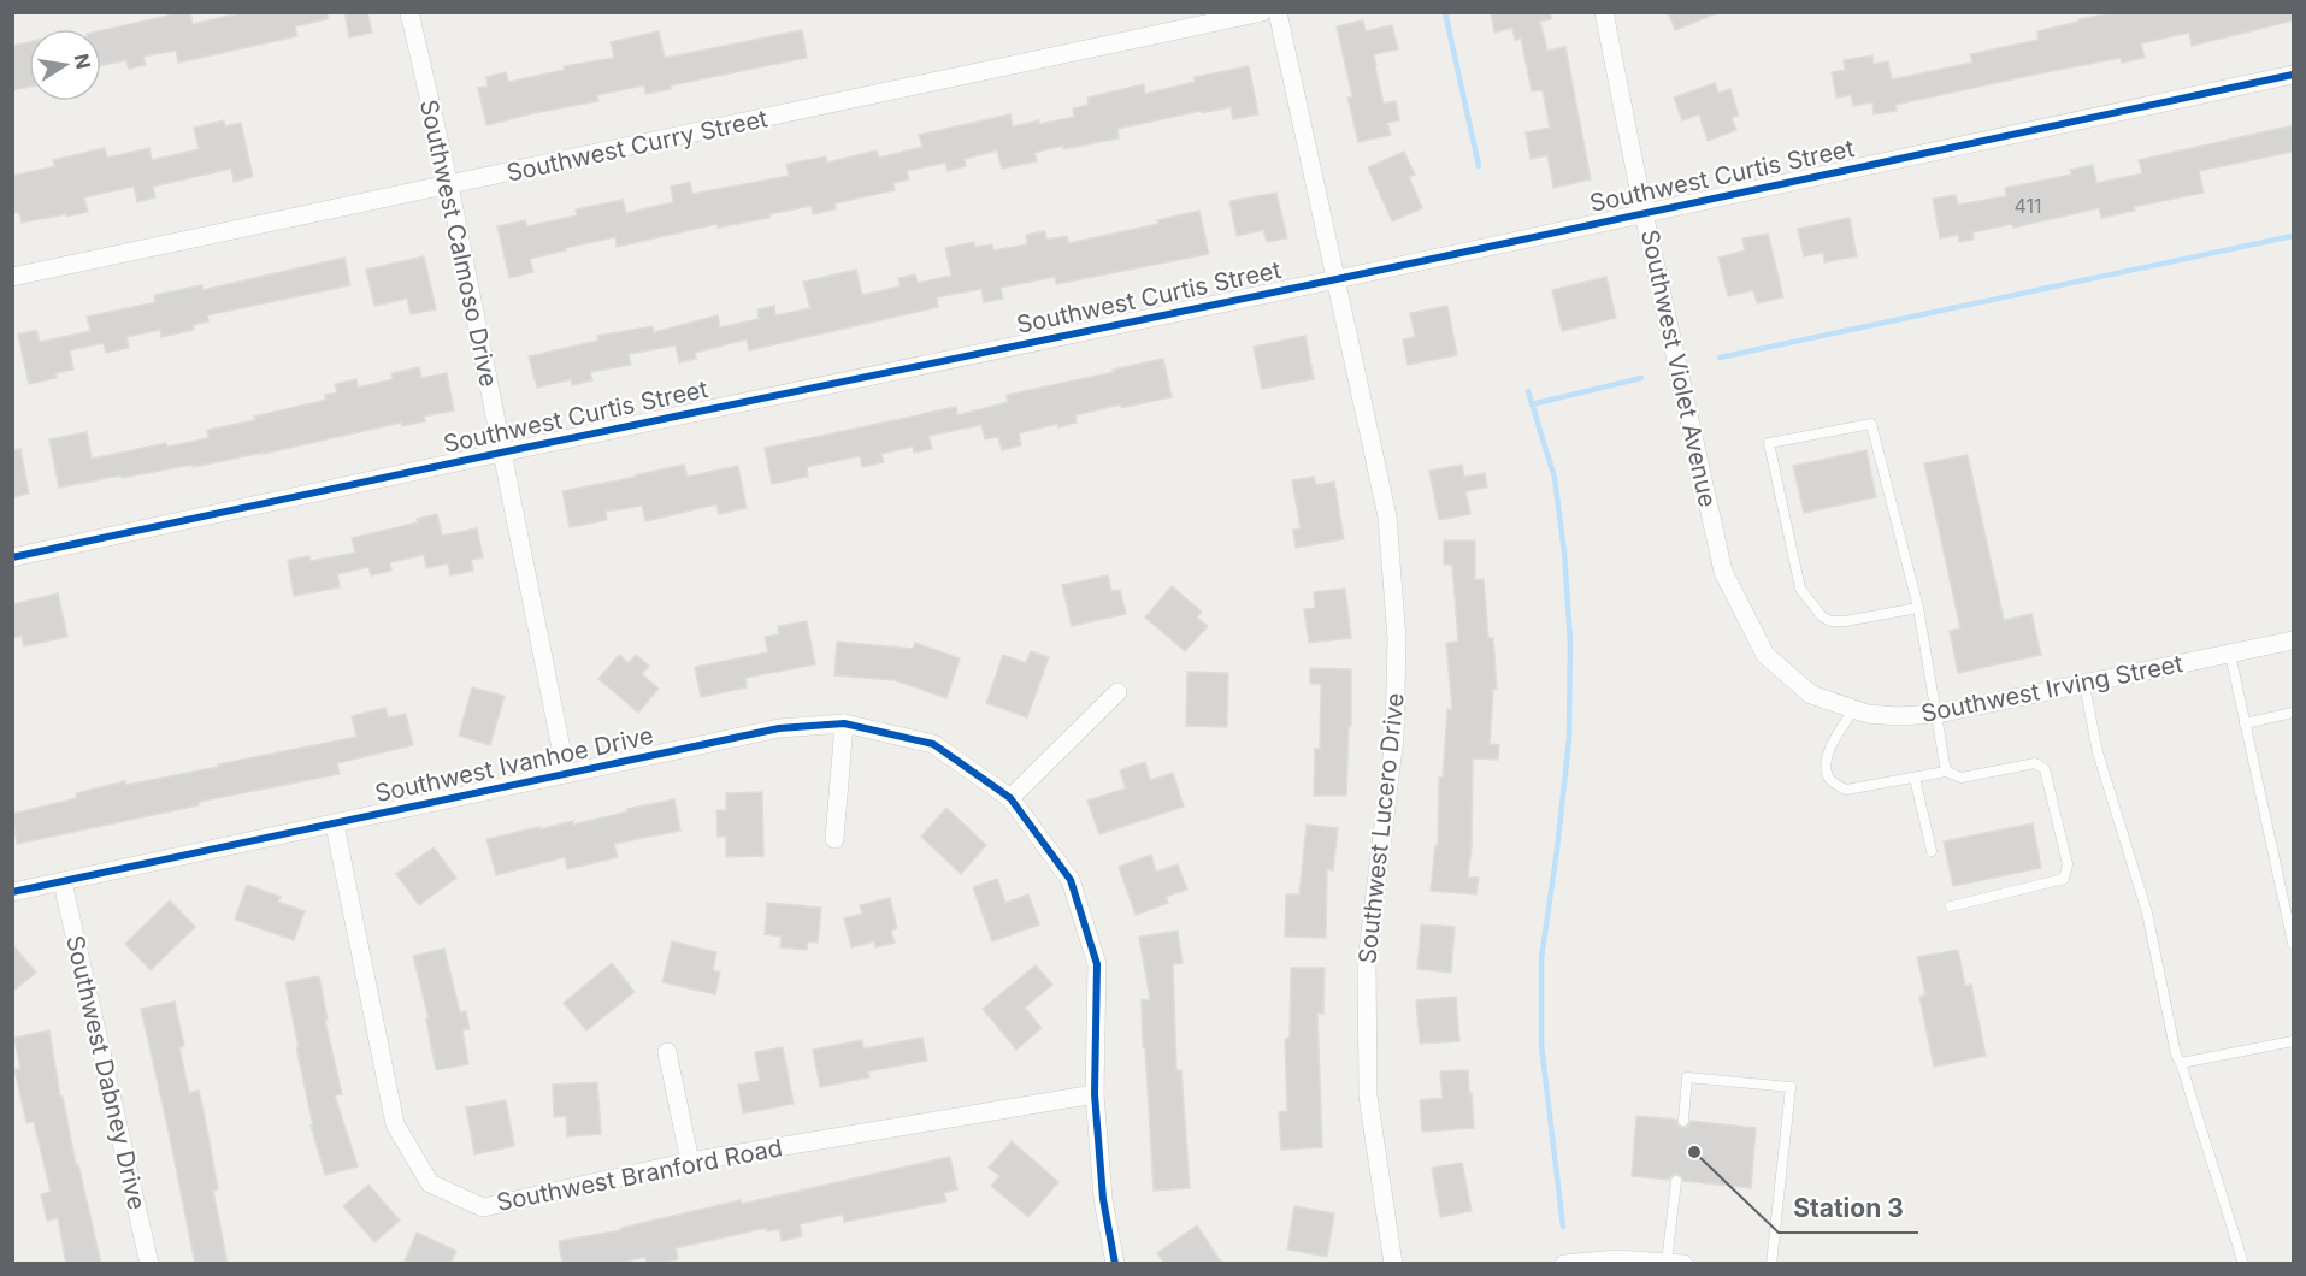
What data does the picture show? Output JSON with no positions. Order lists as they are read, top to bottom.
{
  "streets": {
    "street": [
      "Southwest Curry Street",
      "Southwest Curtis Street",
      "Southwest Calmoso Drive",
      "Southwest Violet Avenue",
      "Southwest Irving Street",
      "Southwest Ivanhoe Drive",
      "Southwest Lucero Drive",
      "Southwest Dabney Drive",
      "Southwest Branford Road"
    ]
  },
  "crossings": [
    ["Southwest Curry Street", "Southwest Calmoso Drive"],
    ["Southwest Curtis Street", "Southwest Calmoso Drive"],
    ["Southwest Curtis Street", "Southwest Violet Avenue"],
    ["Southwest Curtis Street", "Southwest Lucero Drive"],
    ["Southwest Calmoso Drive", "Southwest Ivanhoe Drive"],
    ["Southwest Violet Avenue", "Southwest Irving Street"],
    ["Southwest Ivanhoe Drive", "Southwest Dabney Drive"],
    ["Southwest Ivanhoe Drive", "Southwest Branford Road"]
  ],
  "places": ["Station 3"],
  "house_numbers": ["411"],
  "north": "right"
}
